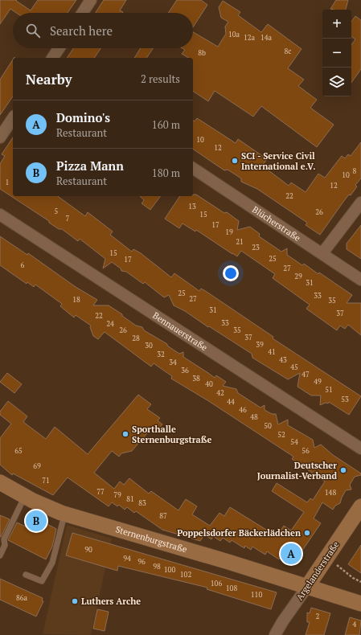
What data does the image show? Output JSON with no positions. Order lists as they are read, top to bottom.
{
  "streets": {
    "street": [
      "Blücherstraße",
      "Bennauerstraße",
      "Sternenburgstraße",
      "Argelanderstraße"
    ]
  },
  "crossings": [
    ["Sternenburgstraße", "Argelanderstraße"]
  ],
  "places": [
    "SCI - Service Civil International e.V.",
    "Sporthalle Sternenburgstraße",
    "Deutscher Journalist-Verband",
    "Poppelsdorfer Bäckerlädchen",
    "Luthers Arche"
  ],
  "house_numbers": [
    "10a",
    "12a",
    "14a",
    "8c",
    "8b",
    "10",
    "12",
    "8",
    "10",
    "1",
    "12",
    "22",
    "13",
    "5",
    "26",
    "15",
    "7",
    "17",
    "19",
    "21",
    "23",
    "15",
    "25",
    "17",
    "6",
    "27",
    "29",
    "31",
    "25",
    "33",
    "27",
    "18",
    "35",
    "31",
    "37",
    "22",
    "33",
    "24",
    "26",
    "35",
    "37",
    "28",
    "39",
    "30",
    "41",
    "32",
    "43",
    "34",
    "45",
    "36",
    "47",
    "38",
    "49",
    "40",
    "51",
    "42",
    "53",
    "44",
    "46",
    "48",
    "50",
    "52",
    "54",
    "65",
    "56",
    "69",
    "71",
    "77",
    "148",
    "79",
    "81",
    "83",
    "87",
    "90",
    "94",
    "96",
    "98",
    "100",
    "102",
    "106",
    "108",
    "110",
    "86a",
    "2",
    "4"
  ],
  "page": {
    "map_buttons": ["+", "−"],
    "search": "Search here",
    "heading": ["Nearby", "2 results"],
    "list": [
      {
        "mark": "A",
        "name": "Domino's",
        "note": "Restaurant",
        "value": "160 m"
      },
      {
        "mark": "B",
        "name": "Pizza Mann",
        "note": "Restaurant",
        "value": "180 m"
      }
    ],
    "pins": ["B", "A"]
  }
}
